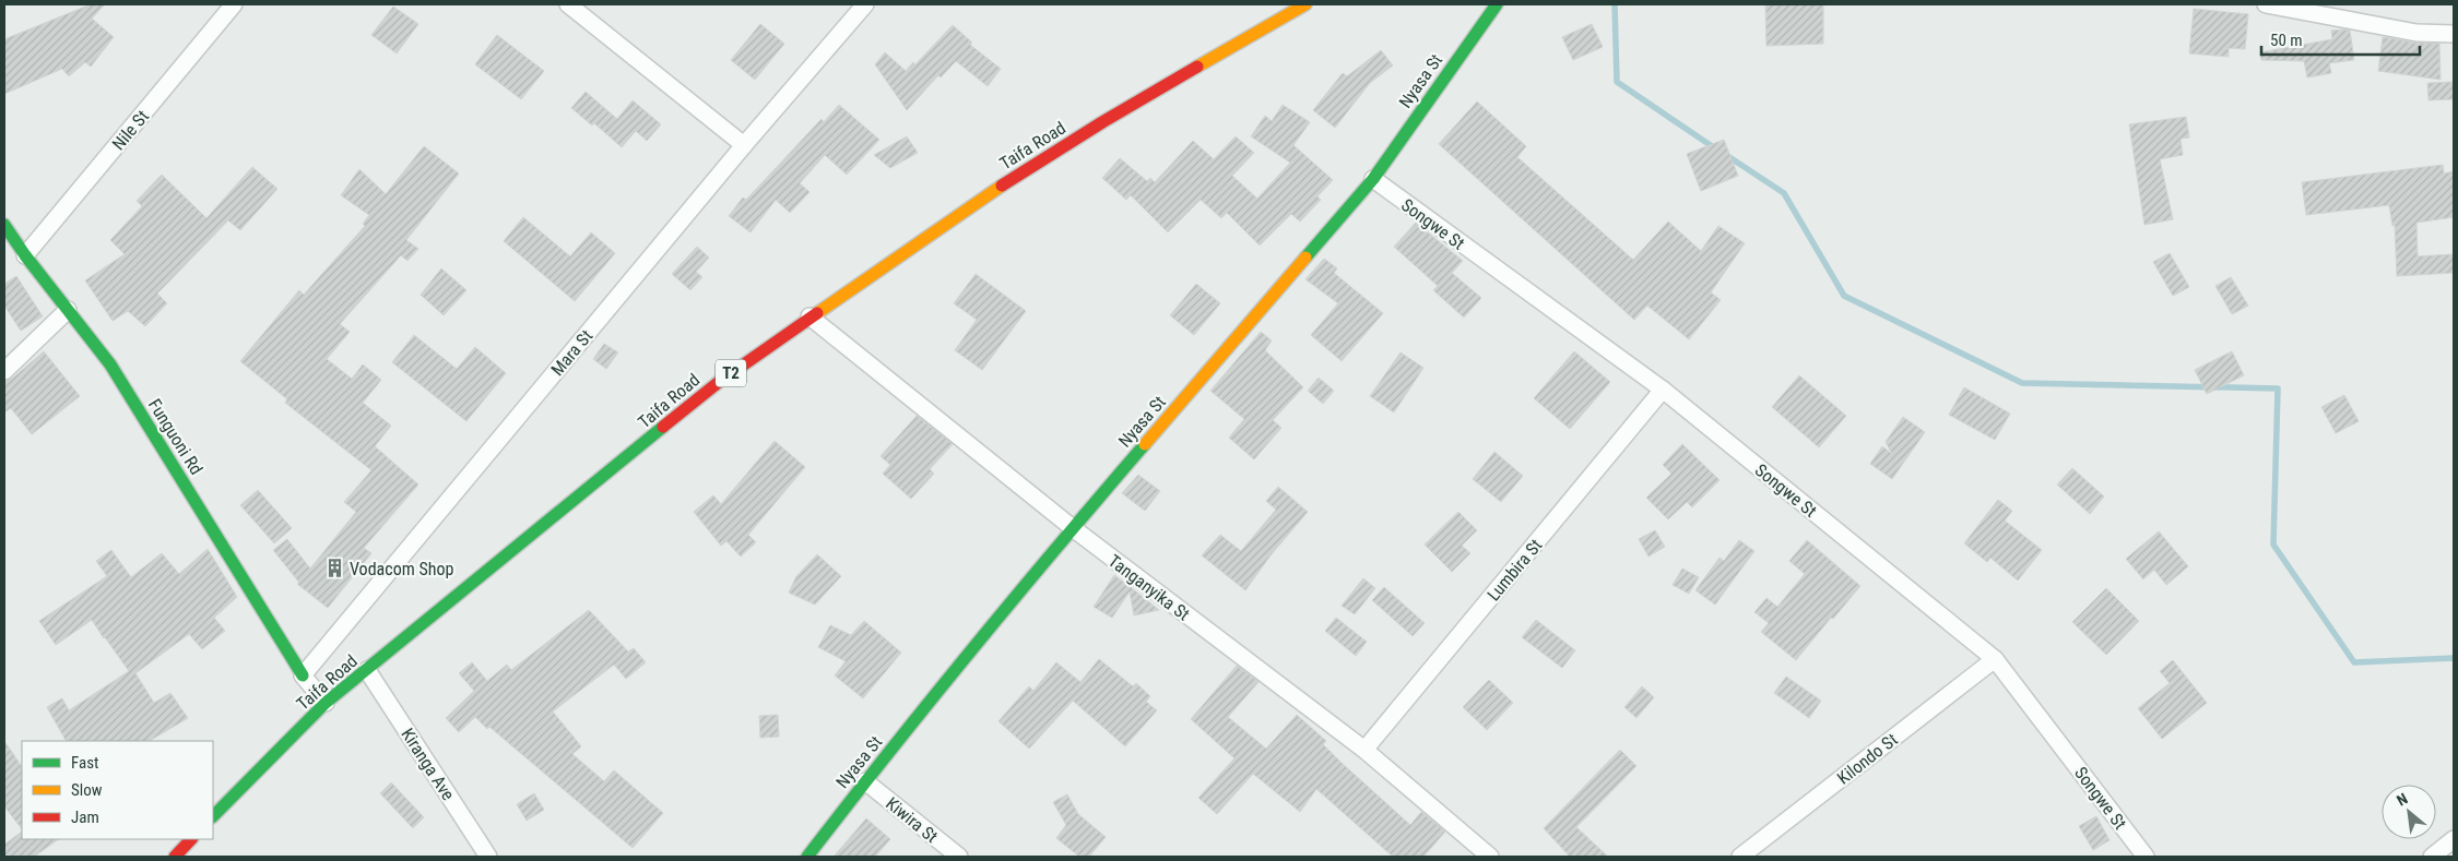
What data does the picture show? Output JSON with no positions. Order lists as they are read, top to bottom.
{
  "streets": {
    "main road": [
      "Nyasa St",
      "Taifa Road",
      "T2",
      "Funguoni Rd"
    ],
    "street": [
      "Nile St",
      "Songwe St",
      "Mara St",
      "Lumbira St",
      "Tanganyika St",
      "Kilondo St",
      "Kiranga Ave",
      "Kiwira St"
    ]
  },
  "crossings": [
    ["Nyasa St", "Songwe St"],
    ["Nyasa St", "Tanganyika St"],
    ["Nyasa St", "Kiwira St"],
    ["Nile St", "Funguoni Rd"],
    ["Taifa Road", "Tanganyika St"],
    ["Taifa Road", "Kiranga Ave"],
    ["Songwe St", "Lumbira St"],
    ["Songwe St", "Kilondo St"],
    ["Mara St", "Funguoni Rd"],
    ["Lumbira St", "Tanganyika St"]
  ],
  "places": {
    "building": ["Vodacom Shop"]
  },
  "legend": ["Fast", "Slow", "Jam"],
  "scale_bar": "50 m",
  "north": "top left"
}
